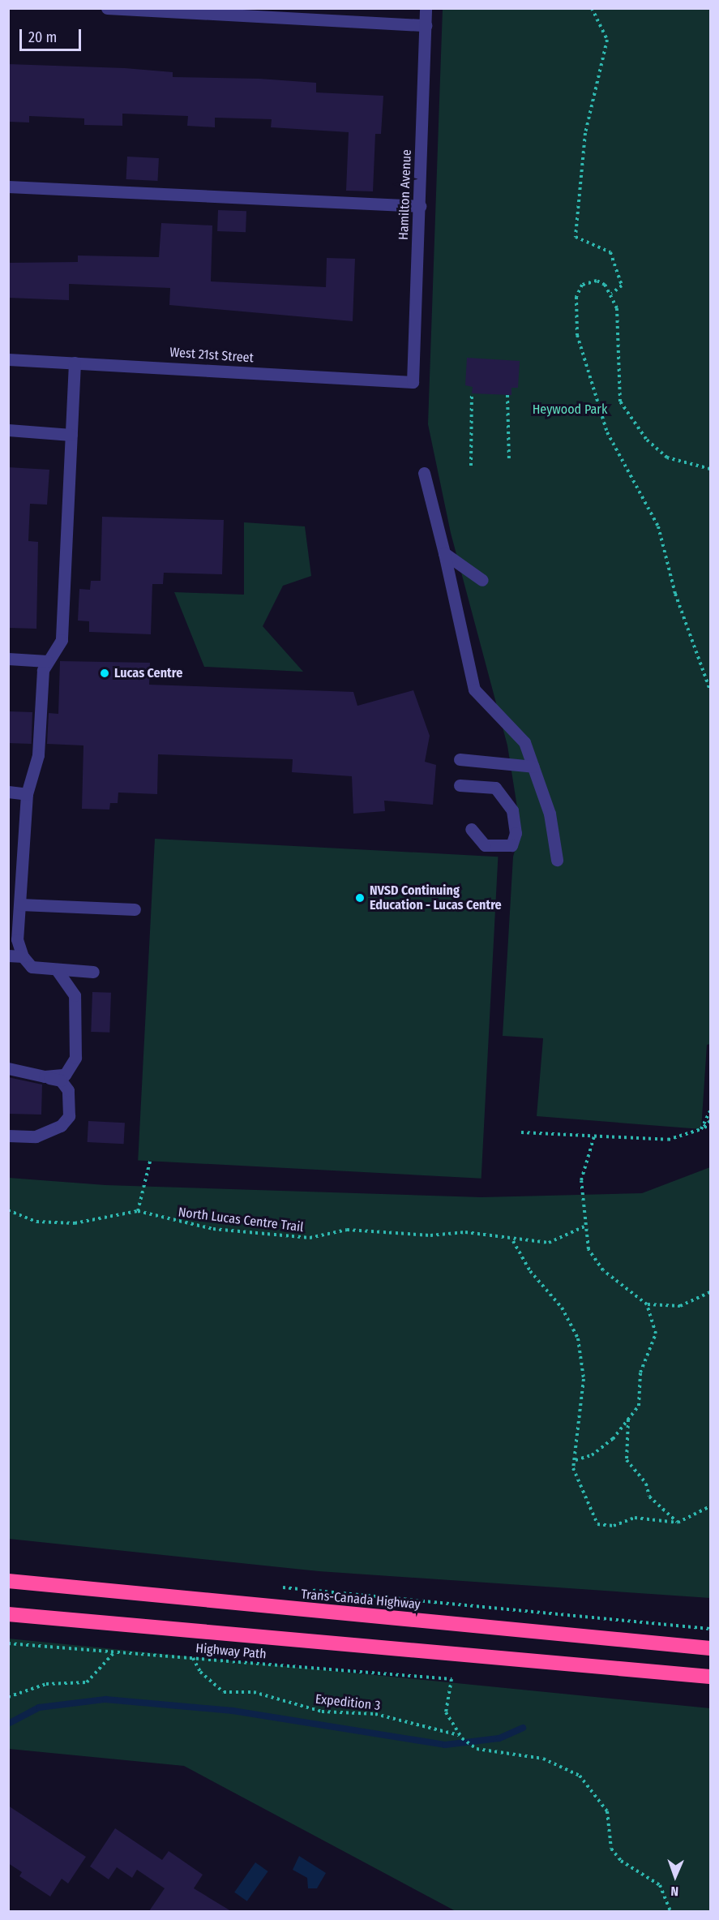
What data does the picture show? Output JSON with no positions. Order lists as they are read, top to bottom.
{
  "streets": {
    "highway": ["Trans-Canada Highway"],
    "street": ["Hamilton Avenue", "West 21st Street"],
    "path": ["North Lucas Centre Trail", "Highway Path", "Expedition 3"]
  },
  "crossings": [
    ["Hamilton Avenue", "West 21st Street"],
    ["Highway Path", "Expedition 3"]
  ],
  "parks": ["Heywood Park"],
  "places": ["Lucas Centre", "NVSD Continuing Education - Lucas Centre"],
  "scale_bar": "20 m",
  "north": "bottom"
}
